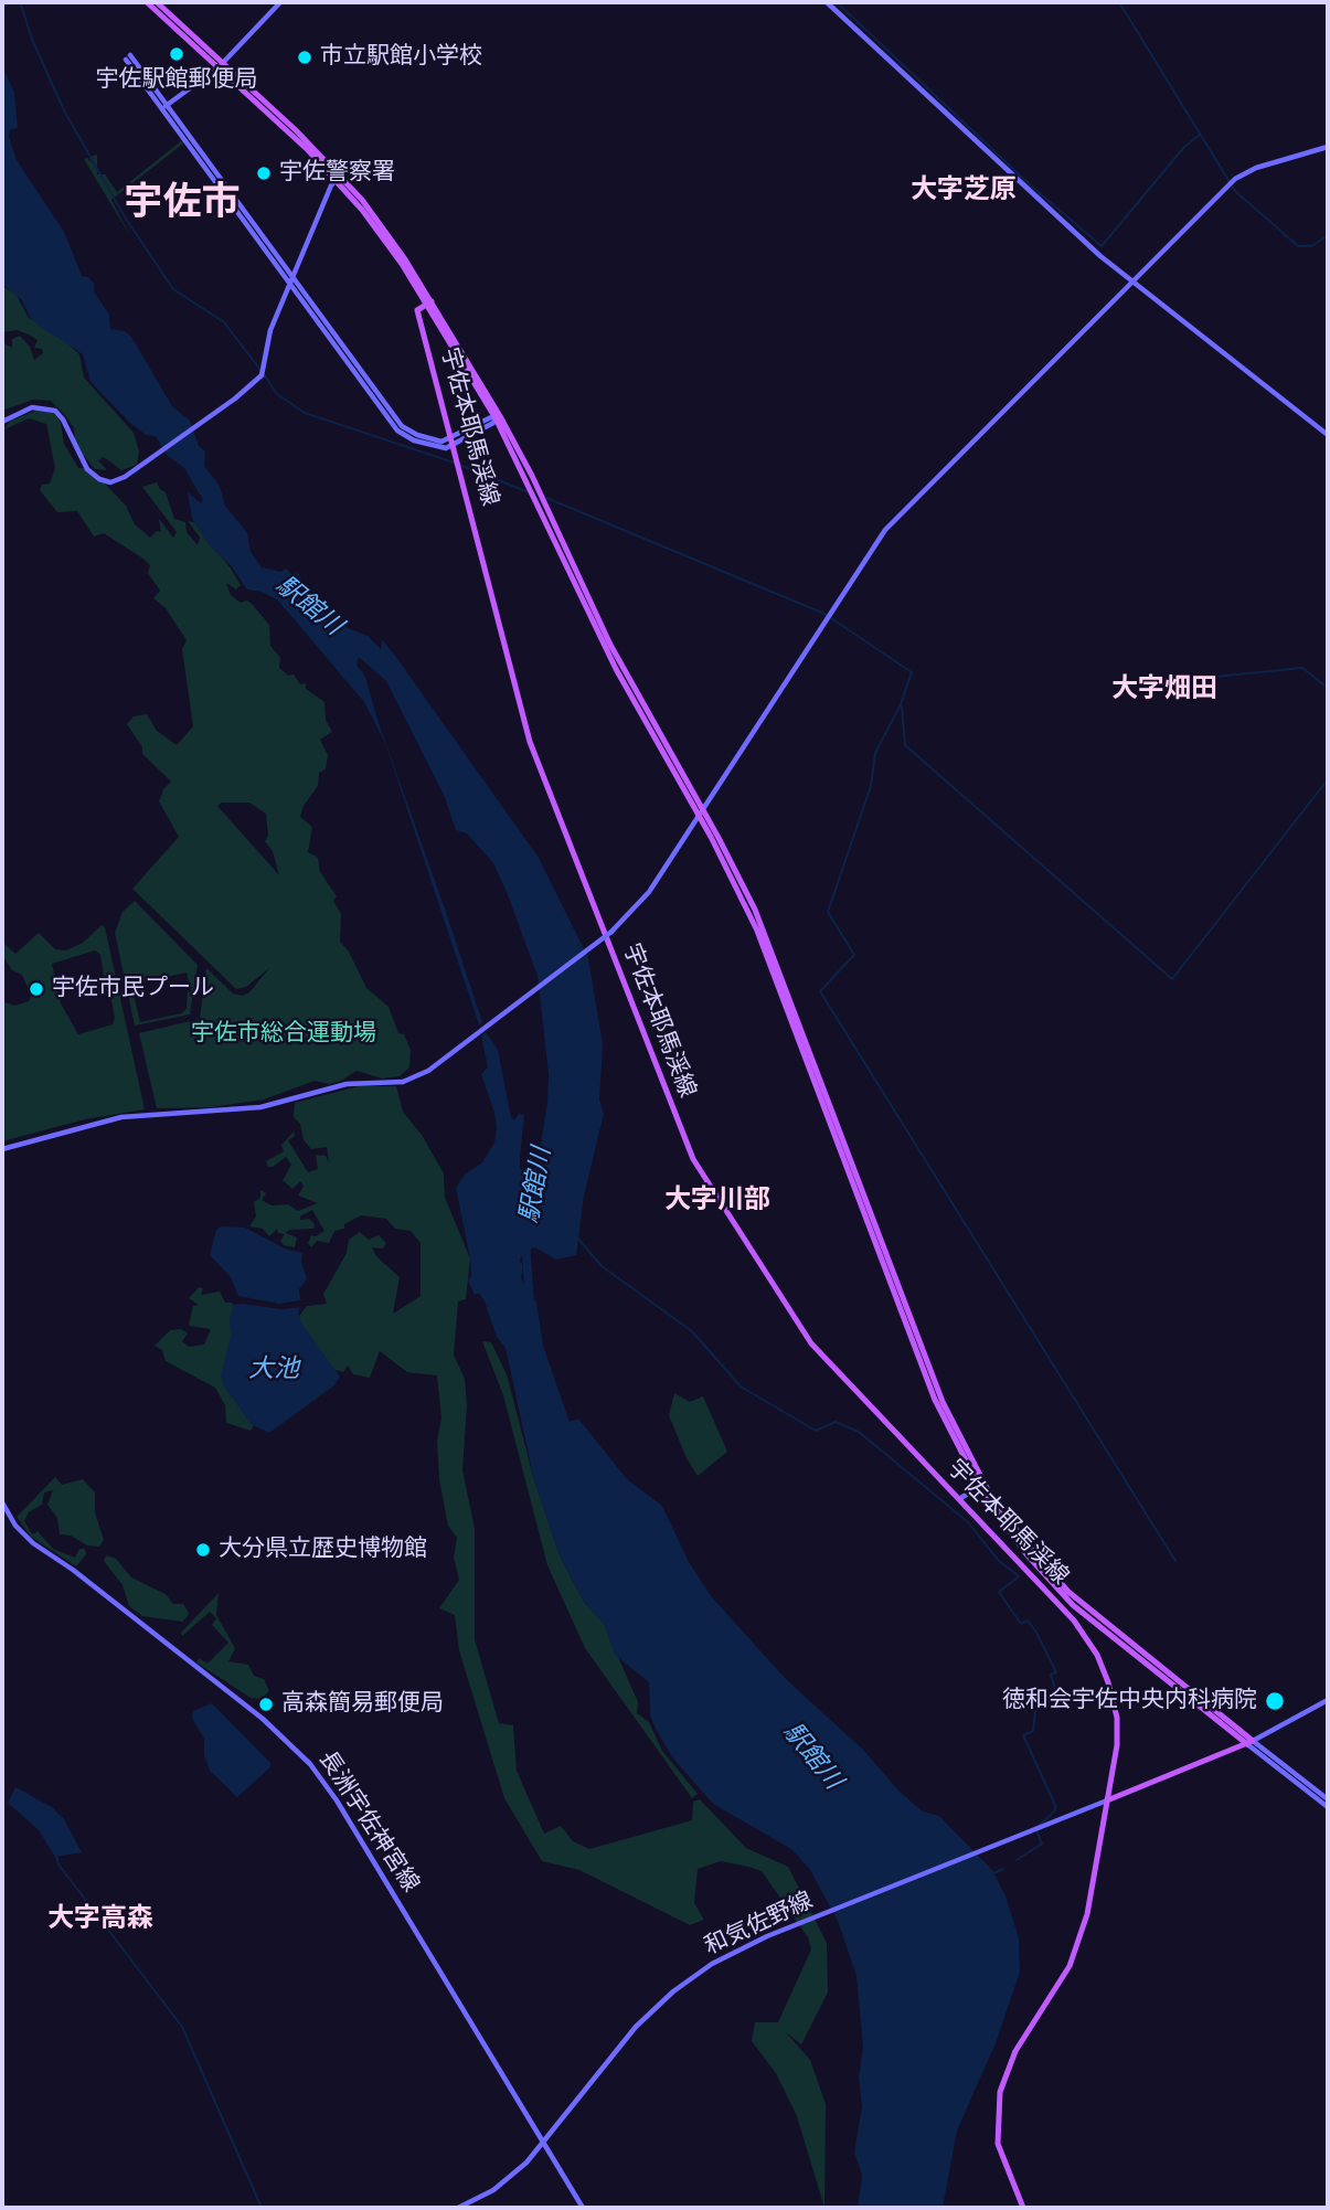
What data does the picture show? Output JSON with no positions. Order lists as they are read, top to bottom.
{
  "streets": {
    "main road": ["宇佐本耶馬渓線"],
    "street": ["長洲宇佐神宮線", "和気佐野線"]
  },
  "crossings": [
    ["宇佐本耶馬渓線", "和気佐野線"],
    ["長洲宇佐神宮線", "和気佐野線"]
  ],
  "districts": [
    "大字芝原",
    "宇佐市",
    "大字畑田",
    "大字川部",
    "大字高森"
  ],
  "water": ["駅館川", "大池"],
  "parks": ["宇佐市総合運動場"],
  "places": [
    "宇佐駅館郵便局",
    "市立駅館小学校",
    "宇佐警察署",
    "宇佐市民プール",
    "大分県立歴史博物館",
    "徳和会宇佐中央内科病院",
    "高森簡易郵便局"
  ]
}
